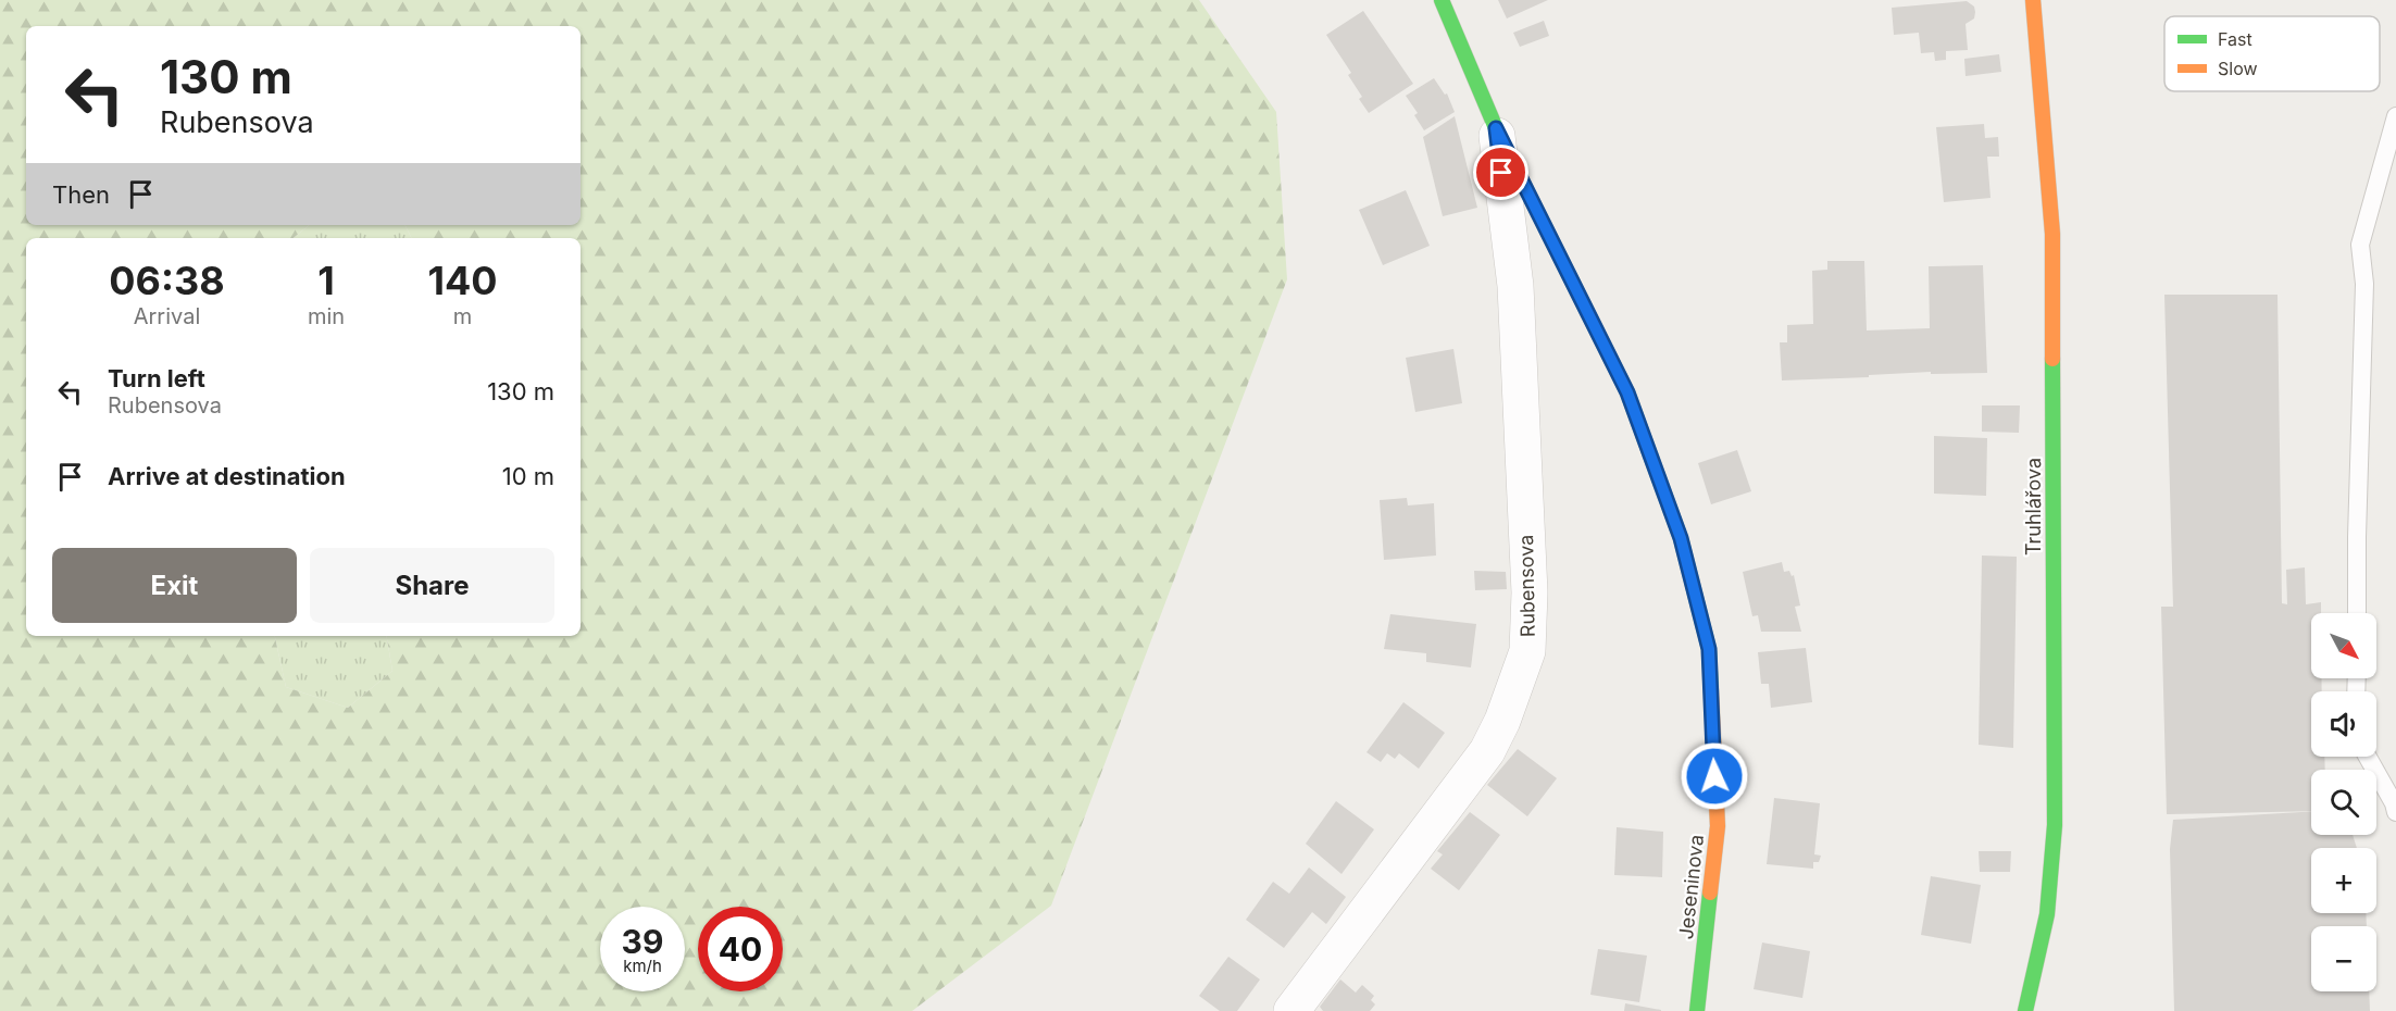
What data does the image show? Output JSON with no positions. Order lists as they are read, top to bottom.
{
  "streets": {
    "street": ["Truhlářova", "Rubensova", "Jeseninova"]
  },
  "crossings": [
    ["Rubensova", "Jeseninova"]
  ],
  "legend": ["Fast", "Slow"],
  "north": "bottom right",
  "page": {
    "turn": ["130 m", "Rubensova"],
    "then": "Then",
    "eta": [
      "06:38",
      "Arrival",
      "1",
      "min",
      "140",
      "m"
    ],
    "list": [
      {
        "name": "Turn left",
        "note": "Rubensova",
        "value": "130 m"
      },
      {
        "name": "Arrive at destination",
        "value": "10 m"
      }
    ],
    "buttons": ["Exit", "Share"],
    "map_buttons": ["+", "−"],
    "speed": "39 km/h",
    "limit": "40"
  }
}
